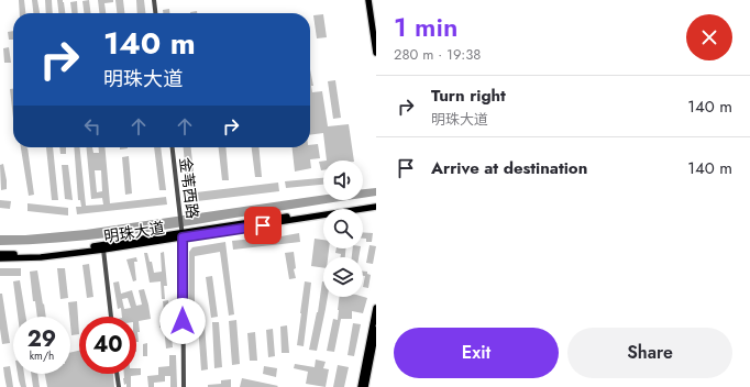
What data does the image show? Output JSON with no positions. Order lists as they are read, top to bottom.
{
  "streets": {
    "main road": ["明珠大道"],
    "street": ["金苇西路"]
  },
  "crossings": [
    ["金苇西路", "明珠大道"]
  ],
  "page": {
    "heading": ["1 min", "280 m · 19:38"],
    "turn": ["140 m", "明珠大道"],
    "list": [
      {
        "name": "Turn right",
        "note": "明珠大道",
        "value": "140 m"
      },
      {
        "name": "Arrive at destination",
        "value": "140 m"
      }
    ],
    "speed": "29 km/h",
    "limit": "40",
    "buttons": ["Exit", "Share"]
  }
}
